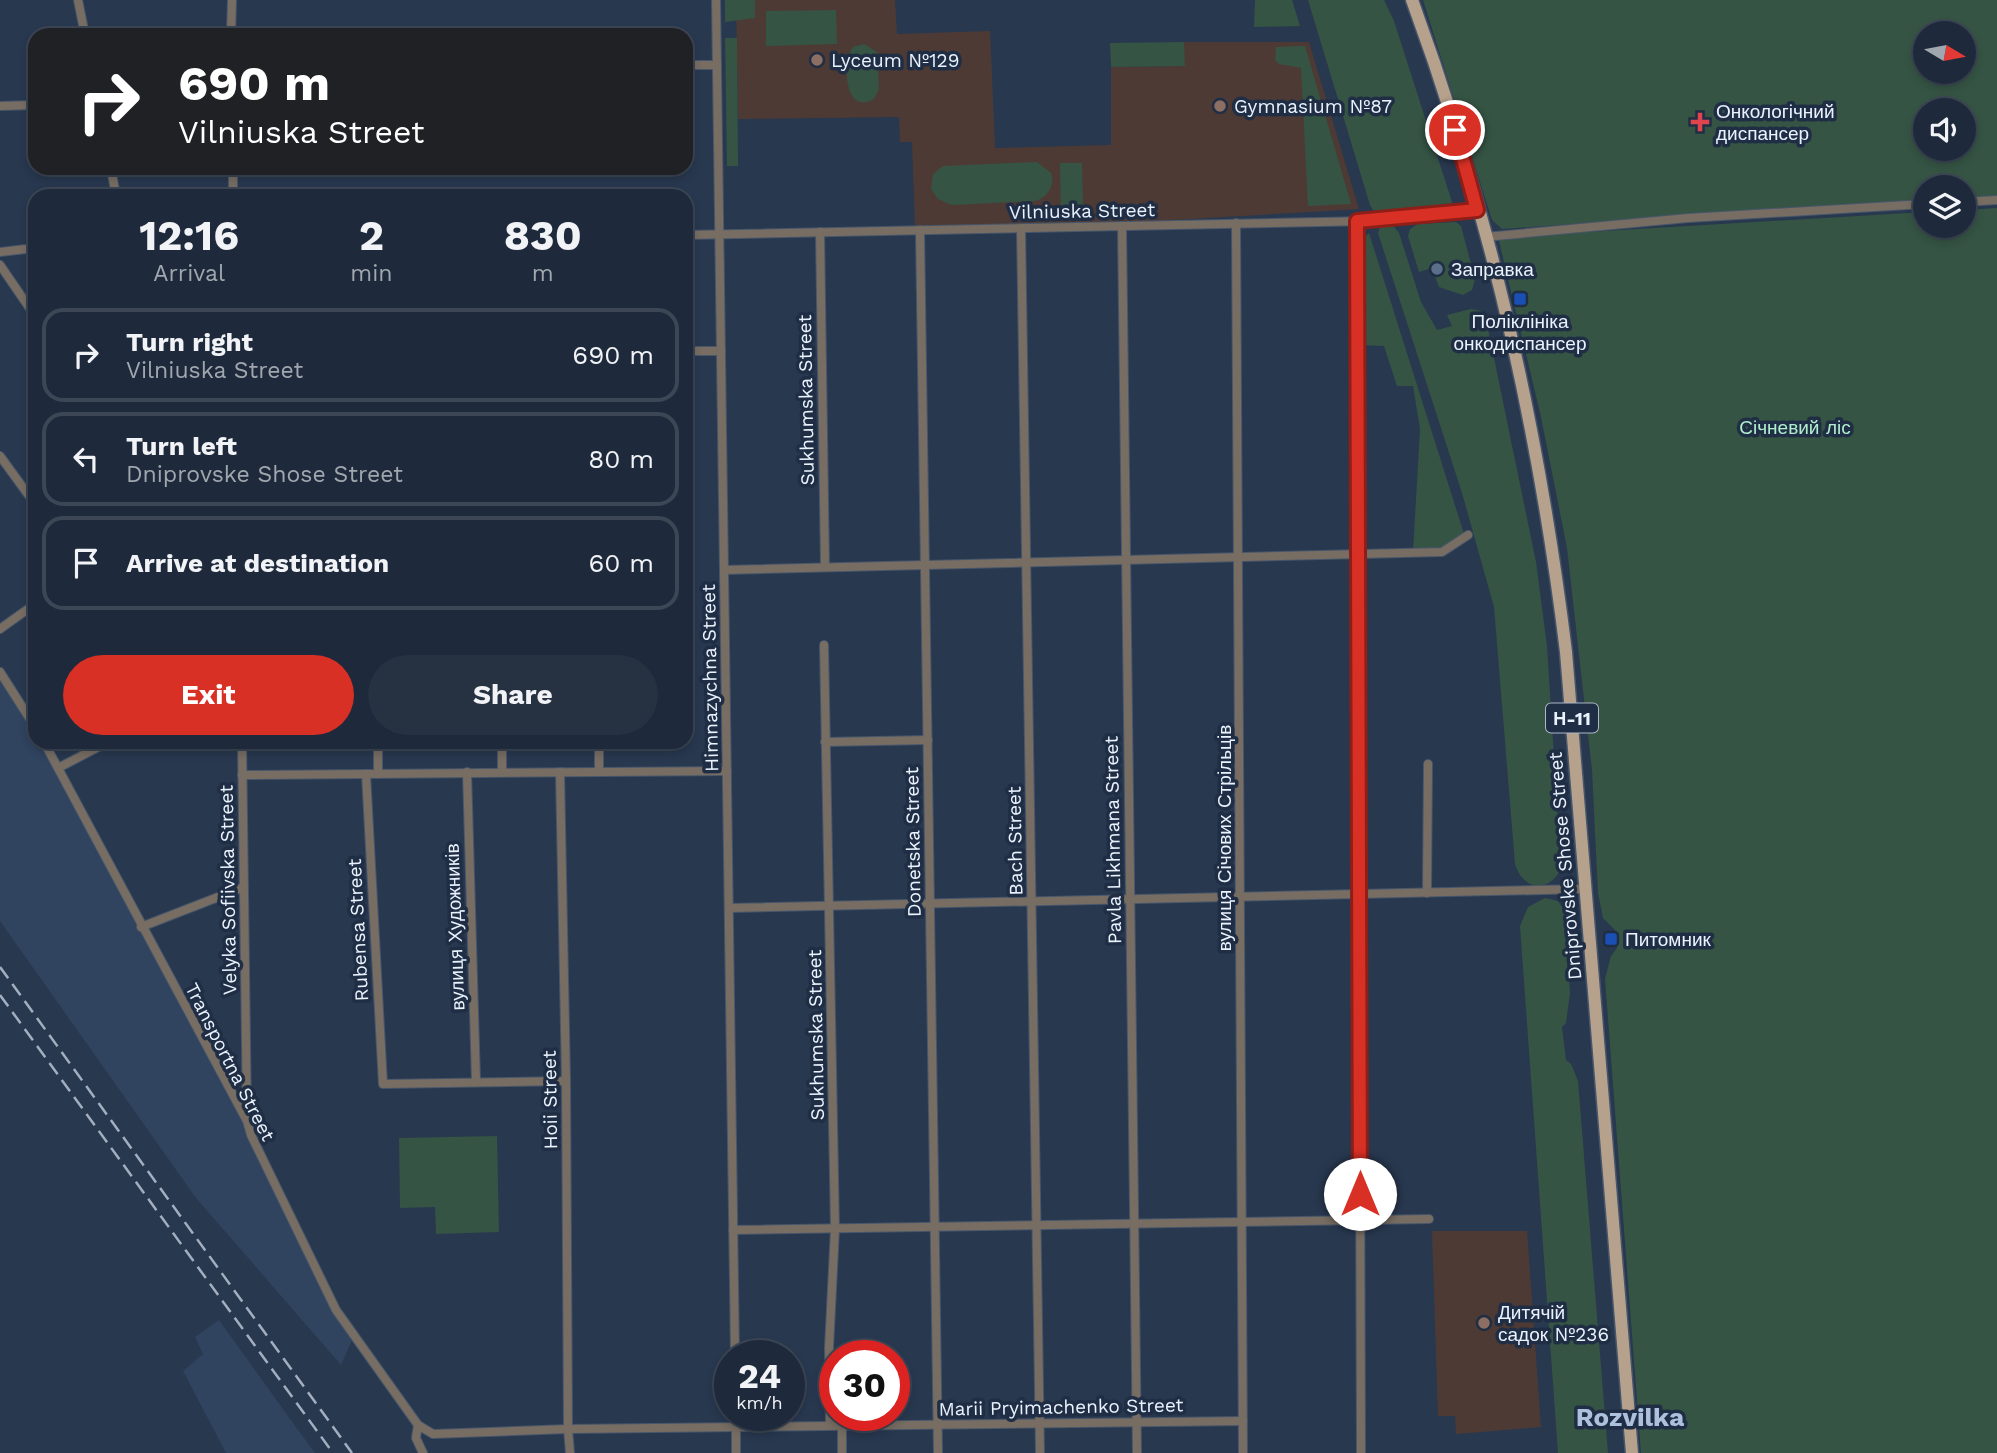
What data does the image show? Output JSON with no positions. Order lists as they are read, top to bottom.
{
  "streets": {
    "main road": ["Н-11", "Dniprovske Shose Street"],
    "street": [
      "Vilniuska Street",
      "Sukhumska Street",
      "Himnazychna Street",
      "вулиця Січових Стрільців",
      "Pavla Likhmana Street",
      "Bach Street",
      "Donetska Street",
      "Velyka Sofiivska Street",
      "вулиця Художників",
      "Rubensa Street",
      "Transportna Street",
      "Hoii Street",
      "Marii Pryimachenko Street"
    ]
  },
  "crossings": [
    ["Vilniuska Street", "Sukhumska Street"],
    ["Vilniuska Street", "Himnazychna Street"],
    ["Vilniuska Street", "вулиця Січових Стрільців"],
    ["Vilniuska Street", "Pavla Likhmana Street"],
    ["Vilniuska Street", "Bach Street"],
    ["Vilniuska Street", "Donetska Street"],
    ["Vilniuska Street", "Dniprovske Shose Street"],
    ["вулиця Січових Стрільців", "Marii Pryimachenko Street"],
    ["Pavla Likhmana Street", "Marii Pryimachenko Street"],
    ["Bach Street", "Marii Pryimachenko Street"],
    ["Donetska Street", "Marii Pryimachenko Street"],
    ["Velyka Sofiivska Street", "Transportna Street"],
    ["вулиця Художників", "Rubensa Street"],
    ["Hoii Street", "Marii Pryimachenko Street"]
  ],
  "districts": ["Rozvilka"],
  "parks": ["Січневий ліс"],
  "places": {
    "other": [
      "Lyceum №129",
      "Gymnasium №87",
      "Заправка",
      "Дитячій садок №236"
    ],
    "health": ["Онкологічний диспансер"],
    "transit": ["Поліклініка онкодиспансер", "Питомник"]
  },
  "north": "right",
  "page": {
    "turn": ["690 m", "Vilniuska Street"],
    "eta": [
      "12:16",
      "Arrival",
      "2",
      "min",
      "830",
      "m"
    ],
    "list": [
      {
        "name": "Turn right",
        "note": "Vilniuska Street",
        "value": "690 m"
      },
      {
        "name": "Turn left",
        "note": "Dniprovske Shose Street",
        "value": "80 m"
      },
      {
        "name": "Arrive at destination",
        "value": "60 m"
      }
    ],
    "buttons": ["Exit", "Share"],
    "speed": "24 km/h",
    "limit": "30"
  }
}
